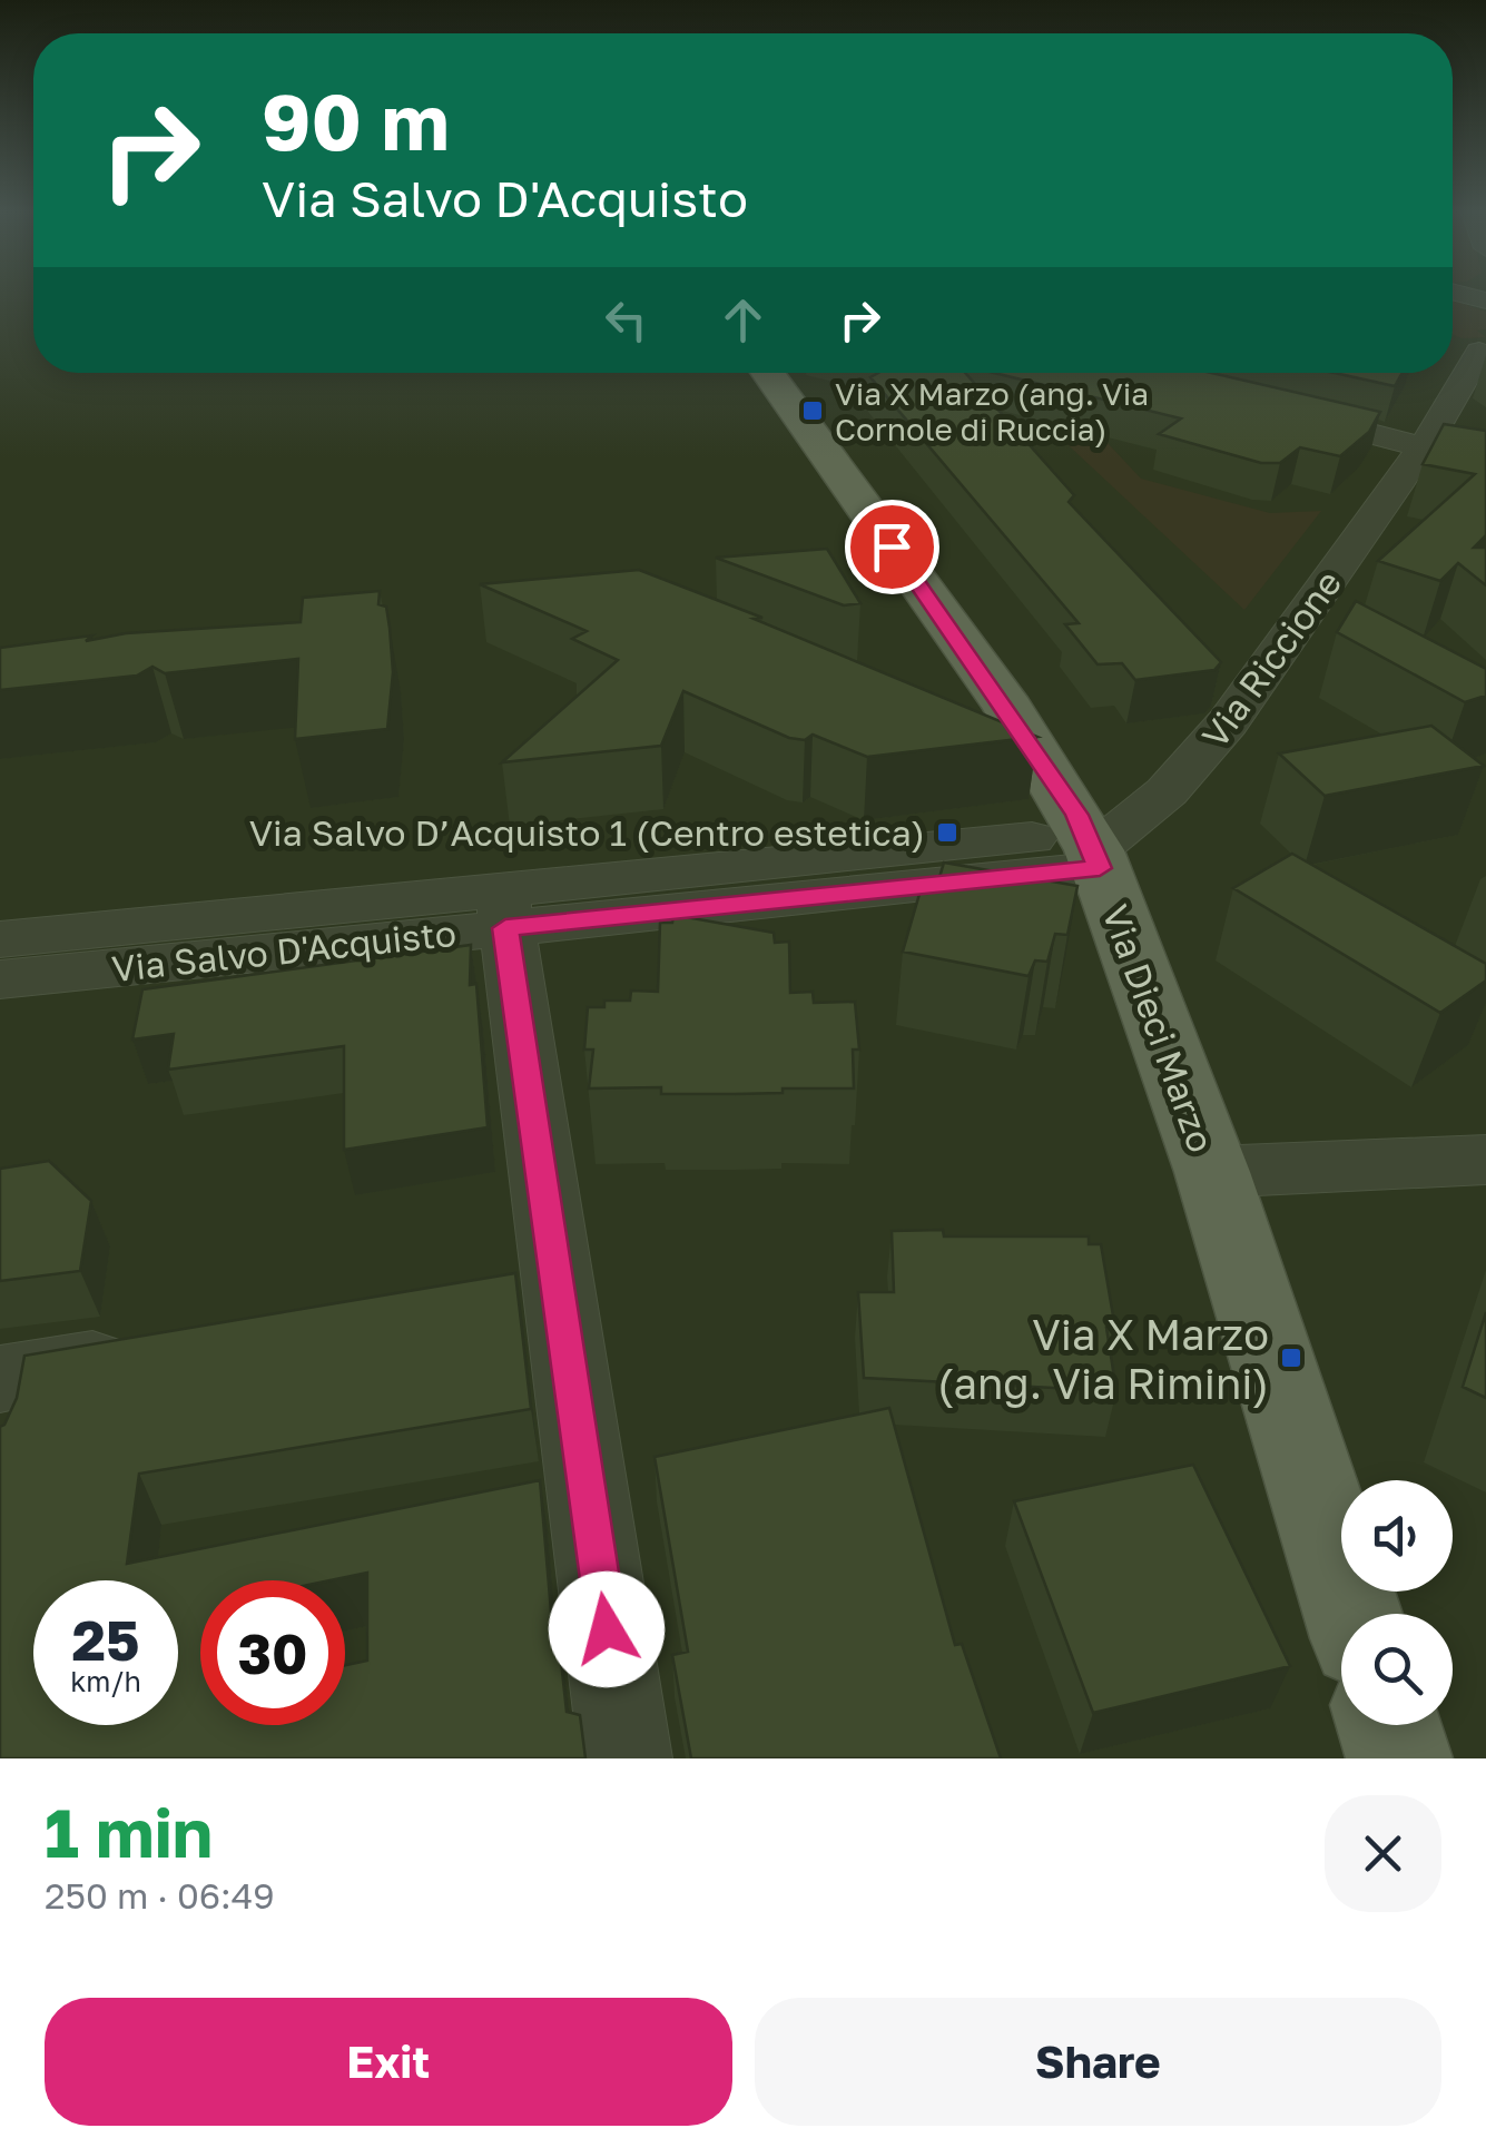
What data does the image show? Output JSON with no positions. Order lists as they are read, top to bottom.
{
  "streets": {
    "main road": ["Via Dieci Marzo"],
    "street": ["Via Riccione", "Via Salvo D'Acquisto"]
  },
  "crossings": [
    ["Via Riccione", "Via Salvo D'Acquisto"],
    ["Via Riccione", "Via Dieci Marzo"],
    ["Via Salvo D'Acquisto", "Via Dieci Marzo"]
  ],
  "places": {
    "transit": ["Via X Marzo (ang. Via Cornole di Ruccia)", "Via Salvo D’Acquisto 1 (Centro estetica)", "Via X Marzo (ang. Via Rimini)"]
  },
  "page": {
    "turn": ["90 m", "Via Salvo D'Acquisto"],
    "speed": "25 km/h",
    "limit": "30",
    "heading": ["1 min", "250 m · 06:49"],
    "buttons": ["Exit", "Share"]
  }
}
